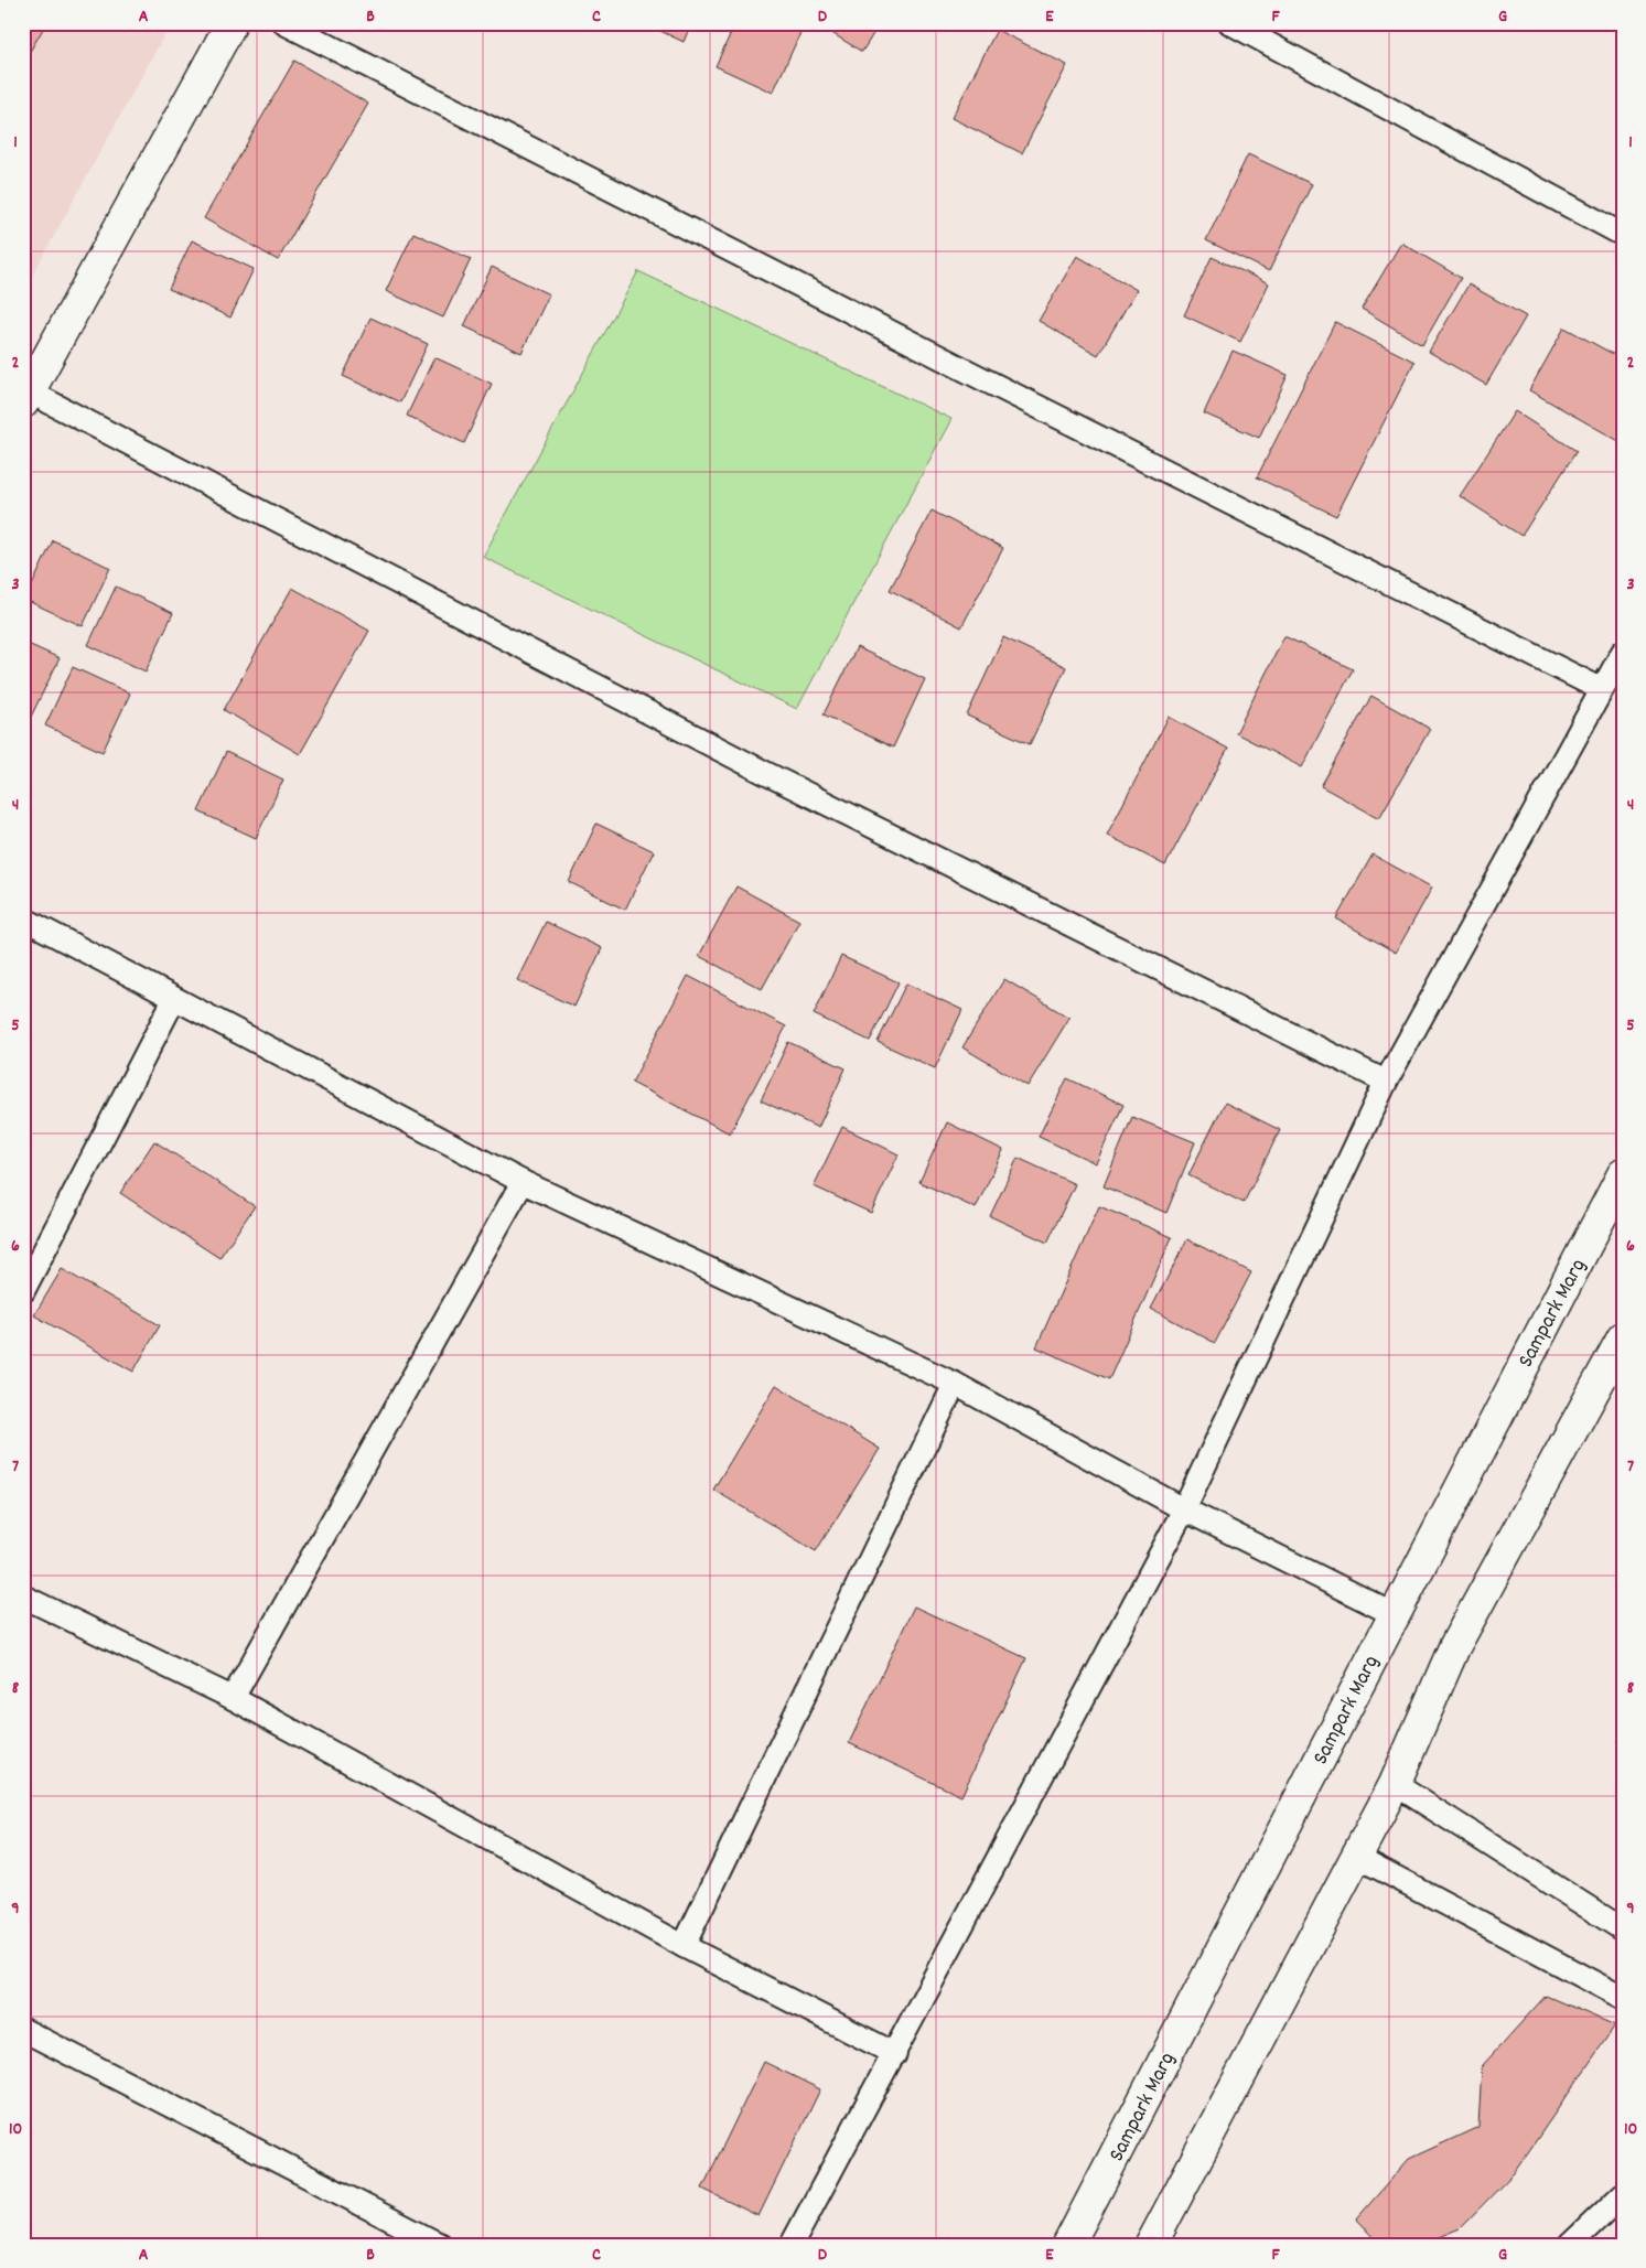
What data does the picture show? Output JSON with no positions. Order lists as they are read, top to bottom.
{
  "streets": {
    "street": ["Sampark Marg"]
  },
  "grid": {
    "columns": [
      "A",
      "B",
      "C",
      "D",
      "E",
      "F",
      "G"
    ],
    "rows": [
      "1",
      "2",
      "3",
      "4",
      "5",
      "6",
      "7",
      "8",
      "9",
      "10"
    ]
  }
}
